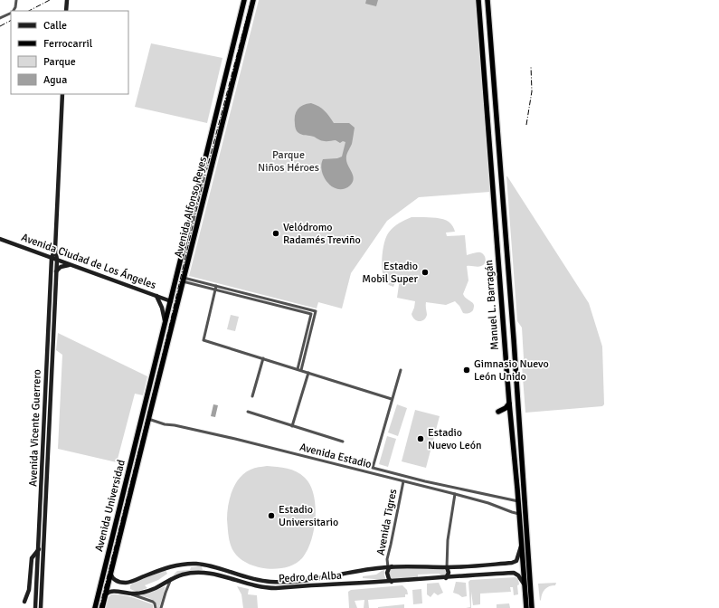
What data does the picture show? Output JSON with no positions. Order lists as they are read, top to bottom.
{
  "streets": {
    "highway": ["Avenida Alfonso Reyes", "Manuel L. Barragán", "Avenida Universidad"],
    "street": [
      "Avenida Ciudad de Los Ángeles",
      "Avenida Vicente Guerrero",
      "Avenida Estadio",
      "Avenida Tigres",
      "Pedro de Alba"
    ]
  },
  "crossings": [
    ["Avenida Alfonso Reyes", "Avenida Ciudad de Los Ángeles"],
    ["Avenida Alfonso Reyes", "Avenida Estadio"],
    ["Avenida Alfonso Reyes", "Avenida Universidad"],
    ["Avenida Ciudad de Los Ángeles", "Avenida Vicente Guerrero"],
    ["Manuel L. Barragán", "Avenida Estadio"],
    ["Manuel L. Barragán", "Pedro de Alba"],
    ["Avenida Estadio", "Avenida Universidad"],
    ["Avenida Estadio", "Avenida Tigres"],
    ["Avenida Universidad", "Pedro de Alba"],
    ["Avenida Tigres", "Pedro de Alba"]
  ],
  "parks": ["Parque Niños Héroes"],
  "places": [
    "Velódromo Radamés Treviño",
    "Estadio Mobil Super",
    "Gimnasio Nuevo León Unido",
    "Estadio Nuevo León",
    "Estadio Universitario"
  ],
  "legend": [
    "Calle",
    "Ferrocarril",
    "Parque",
    "Agua"
  ]
}
